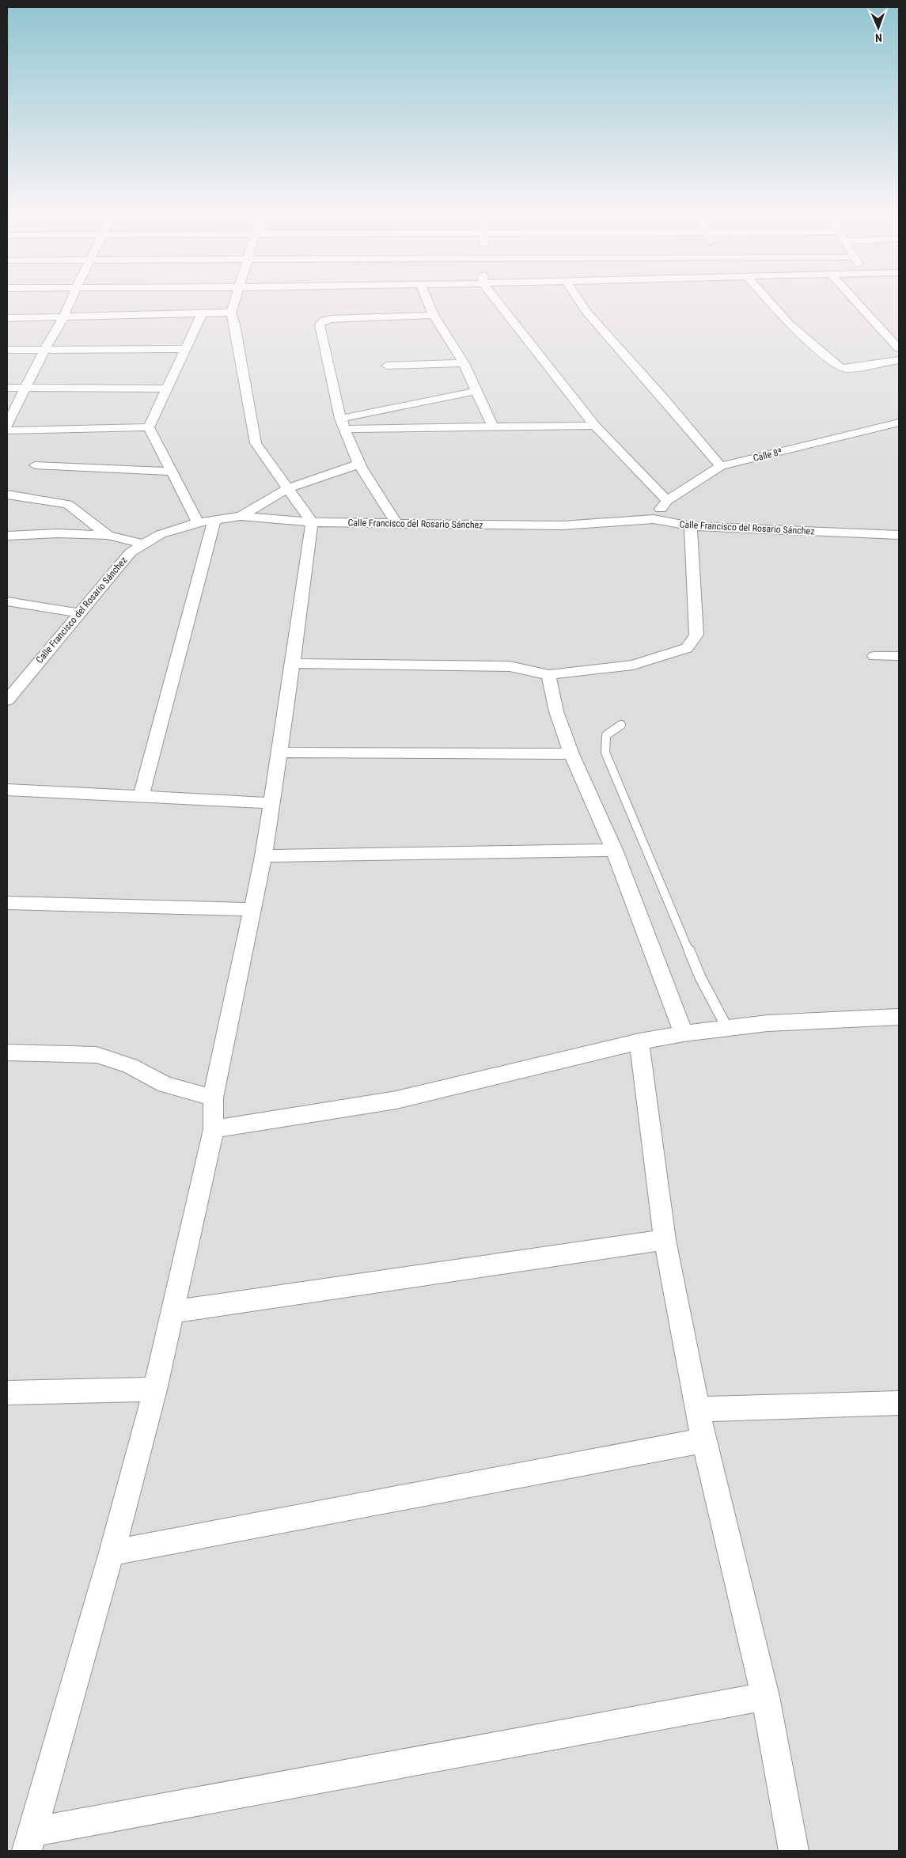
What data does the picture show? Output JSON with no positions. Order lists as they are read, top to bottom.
{
  "streets": {
    "street": ["Calle 8ª", "Calle Francisco del Rosario Sánchez"]
  },
  "crossings": [
    ["Calle 8ª", "Calle Francisco del Rosario Sánchez"]
  ],
  "north": "bottom"
}
